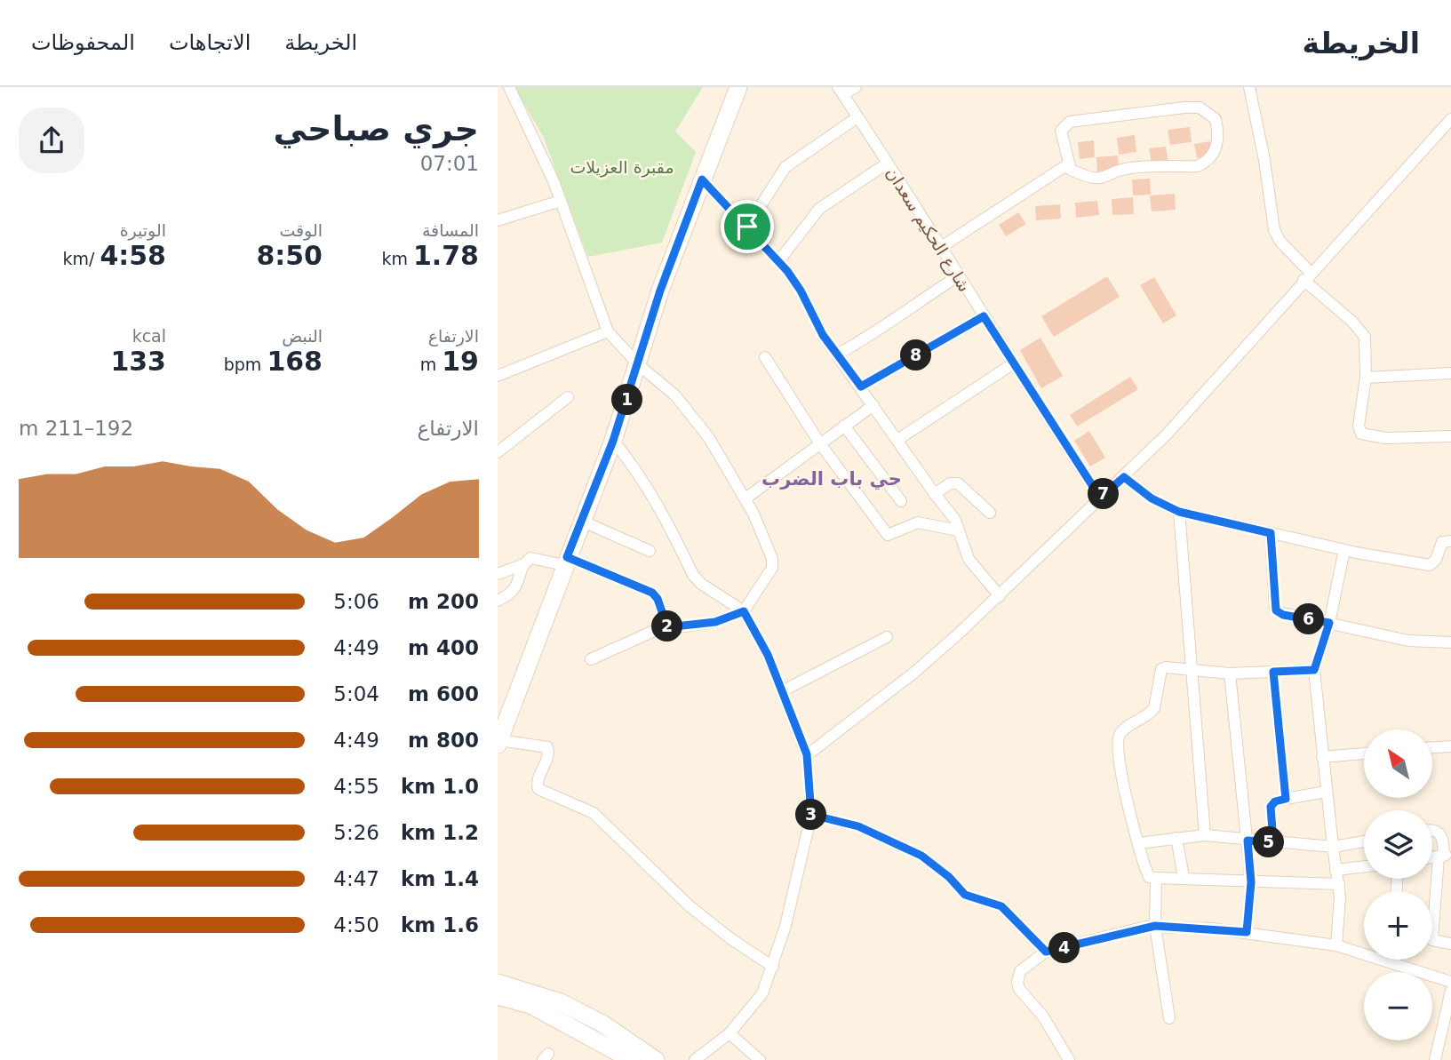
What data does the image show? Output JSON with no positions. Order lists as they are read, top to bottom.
{
  "streets": {
    "street": ["شارع الحكيم سعدان"]
  },
  "districts": ["حي باب الضرب"],
  "parks": ["مقبرة العزيلات"],
  "north": "top left",
  "page": {
    "header": "الخريطة",
    "nav": ["الخريطة", "الاتجاهات", "المحفوظات"],
    "heading": ["جري صباحي", "07:01"],
    "stats": [
      ["المسافة", "1.78 km"],
      ["الوقت", "8:50"],
      ["الوتيرة", "4:58 /km"],
      ["الارتفاع", "19 m"],
      ["النبض", "168 bpm"],
      ["kcal", "133"]
    ],
    "pins": [
      "8",
      "1",
      "7",
      "6",
      "2",
      "3",
      "5",
      "4"
    ],
    "chart": ["الارتفاع", "192–211 m"],
    "list": [
      {
        "name": "200 m",
        "note": "5:06"
      },
      {
        "name": "400 m",
        "note": "4:49"
      },
      {
        "name": "600 m",
        "note": "5:04"
      },
      {
        "name": "800 m",
        "note": "4:49"
      },
      {
        "name": "1.0 km",
        "note": "4:55"
      },
      {
        "name": "1.2 km",
        "note": "5:26"
      },
      {
        "name": "1.4 km",
        "note": "4:47"
      },
      {
        "name": "1.6 km",
        "note": "4:50"
      }
    ],
    "map_buttons": ["+", "−"]
  }
}
